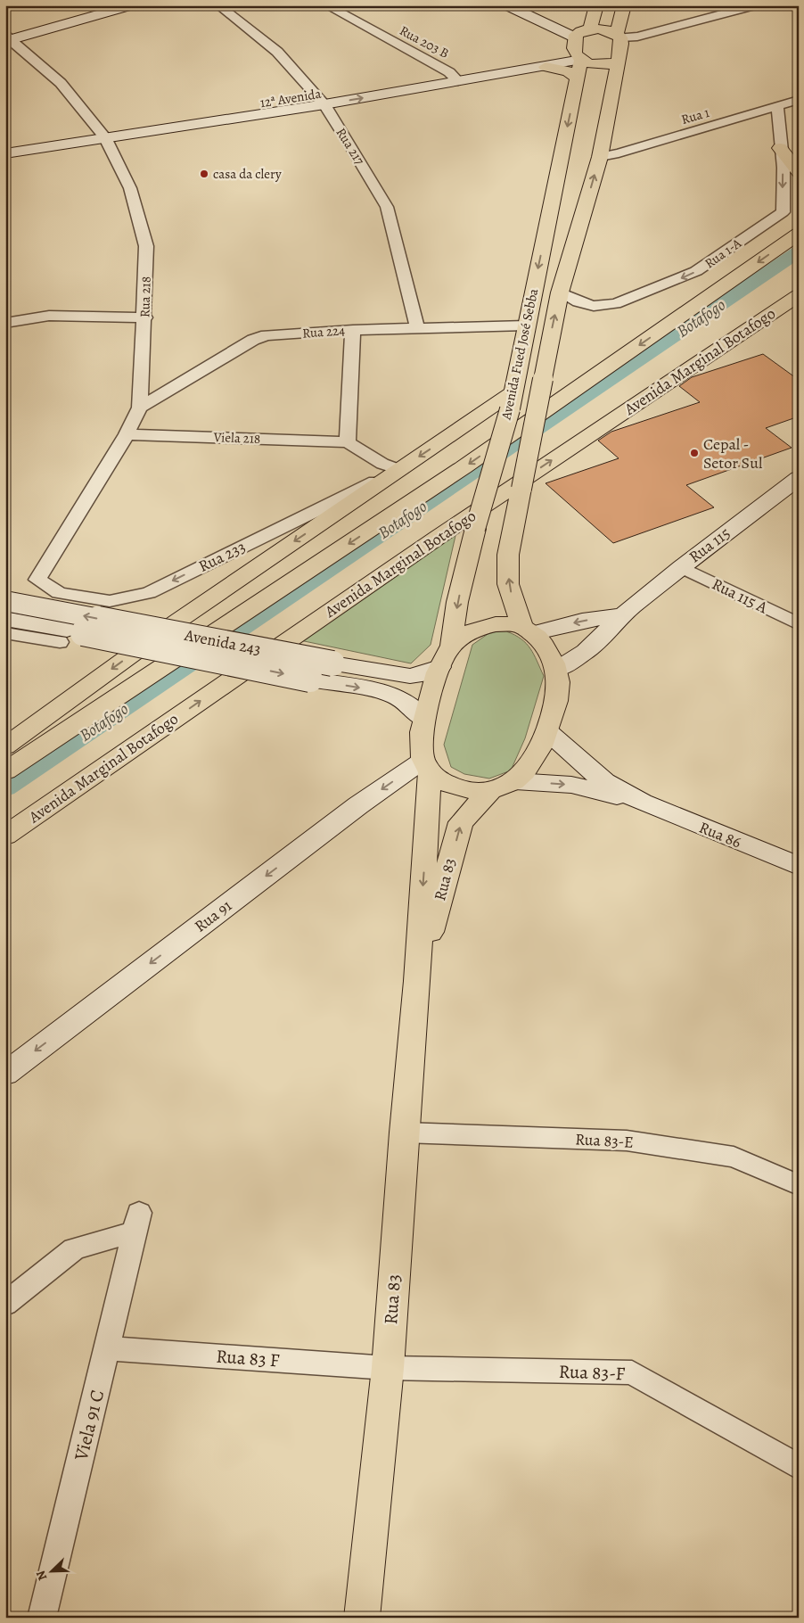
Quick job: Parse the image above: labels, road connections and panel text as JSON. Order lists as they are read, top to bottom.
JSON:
{
  "streets": {
    "main road": ["Avenida Fued José Sebba", "Avenida Marginal Botafogo", "Rua 83"],
    "street": [
      "Rua 203 B",
      "12ª Avenida",
      "Rua 1",
      "Rua 217",
      "Rua 1-A",
      "Rua 218",
      "Rua 224",
      "Viela 218",
      "Rua 115",
      "Rua 233",
      "Rua 115 A",
      "Avenida 243",
      "Rua 86",
      "Rua 91",
      "Rua 83-E",
      "Rua 83 F",
      "Rua 83-F",
      "Viela 91 C"
    ]
  },
  "crossings": [
    ["Rua 203 B", "12ª Avenida"],
    ["12ª Avenida", "Rua 217"],
    ["12ª Avenida", "Rua 218"],
    ["12ª Avenida", "Avenida Fued José Sebba"],
    ["Rua 1", "Rua 1-A"],
    ["Rua 1", "Avenida Fued José Sebba"],
    ["Rua 217", "Rua 224"],
    ["Rua 1-A", "Avenida Fued José Sebba"],
    ["Rua 218", "Rua 224"],
    ["Rua 218", "Viela 218"],
    ["Rua 218", "Rua 233"],
    ["Rua 224", "Avenida Fued José Sebba"],
    ["Avenida Fued José Sebba", "Rua 115"],
    ["Avenida Fued José Sebba", "Avenida 243"],
    ["Avenida Fued José Sebba", "Rua 86"],
    ["Avenida Fued José Sebba", "Rua 83"],
    ["Avenida Fued José Sebba", "Rua 91"],
    ["Rua 115", "Rua 115 A"],
    ["Rua 115", "Avenida 243"],
    ["Rua 115", "Rua 86"],
    ["Rua 115", "Rua 83"],
    ["Rua 115", "Rua 91"],
    ["Avenida 243", "Rua 86"],
    ["Avenida 243", "Rua 83"],
    ["Avenida 243", "Rua 91"],
    ["Rua 86", "Rua 83"],
    ["Rua 86", "Rua 91"],
    ["Rua 83", "Rua 91"],
    ["Rua 83", "Rua 83-E"],
    ["Rua 83", "Rua 83 F"],
    ["Rua 83", "Rua 83-F"],
    ["Rua 83 F", "Rua 83-F"],
    ["Rua 83 F", "Viela 91 C"]
  ],
  "one_way": ["Rua 1-A", "Rua 233", "Rua 91"],
  "water": ["Botafogo"],
  "places": ["casa da clery", "Cepal - Setor Sul"],
  "north": "bottom left"
}
